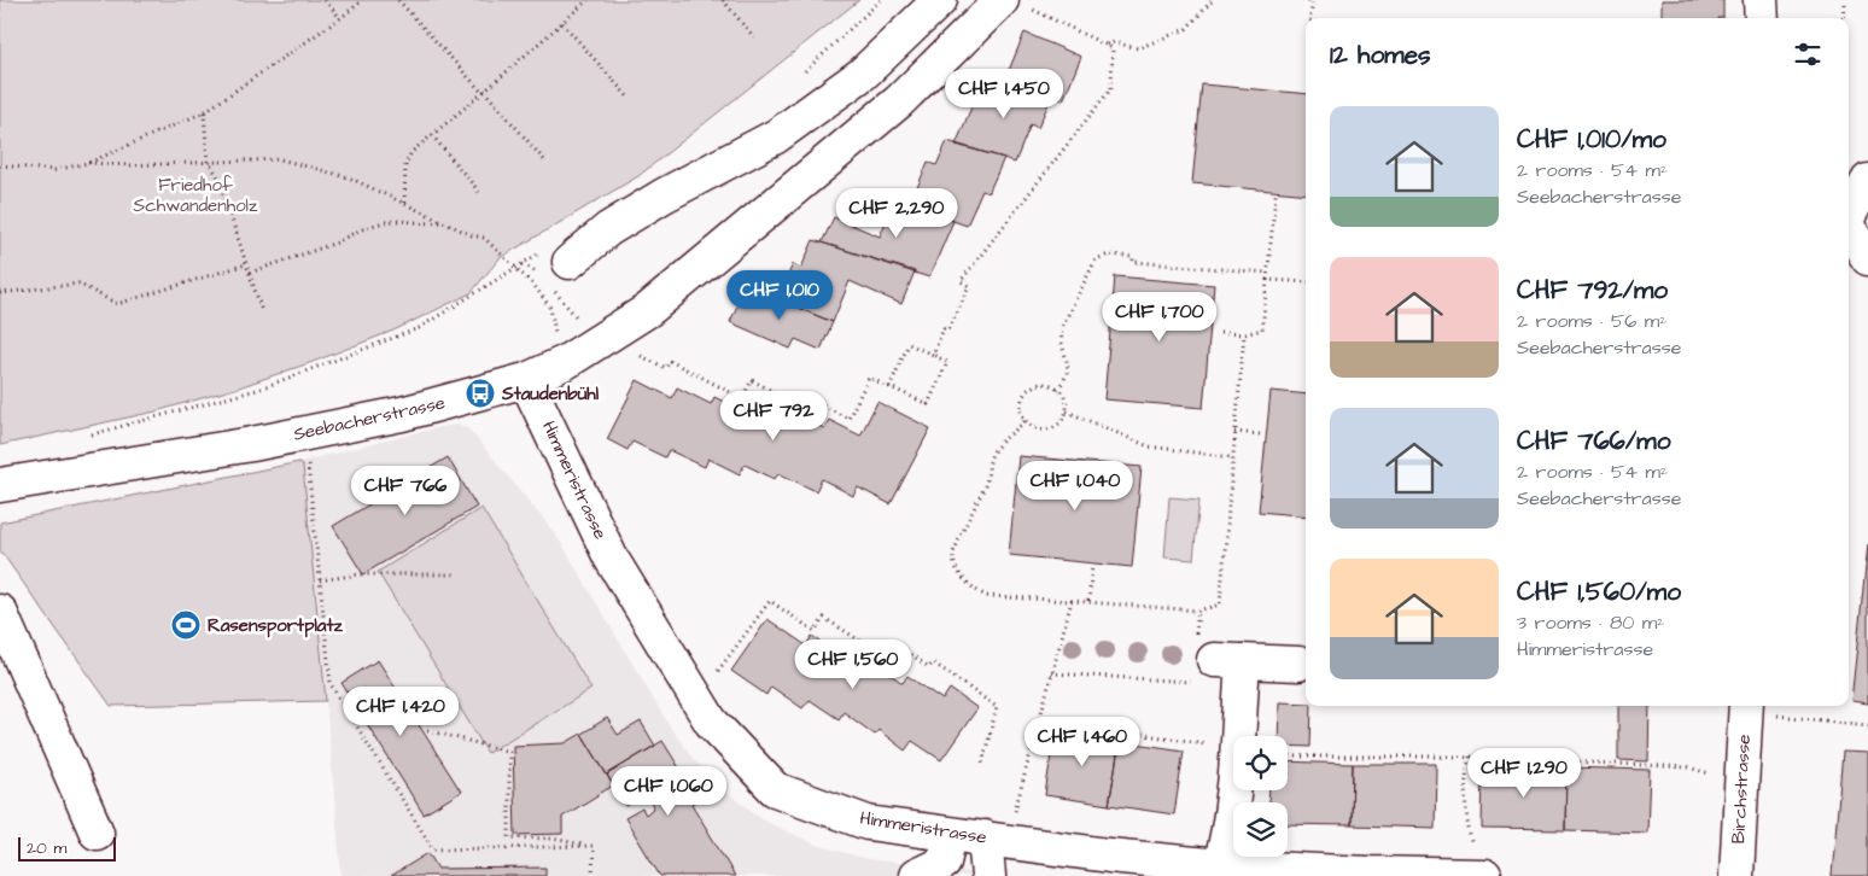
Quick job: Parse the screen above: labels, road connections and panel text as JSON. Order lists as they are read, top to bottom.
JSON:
{
  "streets": {
    "street": ["Seebacherstrasse", "Himmeristrasse", "Birchstrasse"]
  },
  "crossings": [
    ["Seebacherstrasse", "Himmeristrasse"]
  ],
  "parks": ["Friedhof Schwandenholz"],
  "places": {
    "bus stop": ["Staudenbühl"],
    "sports": ["Rasensportplatz"]
  },
  "scale_bar": "20 m",
  "page": {
    "heading": "12 homes",
    "price": [
      "CHF 1,450",
      "CHF 2,290",
      "CHF 1,010",
      "CHF 1,700",
      "CHF 792",
      "CHF 1,040",
      "CHF 766",
      "CHF 1,560",
      "CHF 1,420",
      "CHF 1,460",
      "CHF 1,290",
      "CHF 1,060"
    ],
    "list": [
      {
        "name": "CHF 1,010/mo",
        "note": "2 rooms · 54 m² · Seebacherstrasse"
      },
      {
        "name": "CHF 792/mo",
        "note": "2 rooms · 56 m² · Seebacherstrasse"
      },
      {
        "name": "CHF 766/mo",
        "note": "2 rooms · 54 m² · Seebacherstrasse"
      },
      {
        "name": "CHF 1,560/mo",
        "note": "3 rooms · 80 m² · Himmeristrasse"
      }
    ],
    "scale": "20 m"
  }
}
